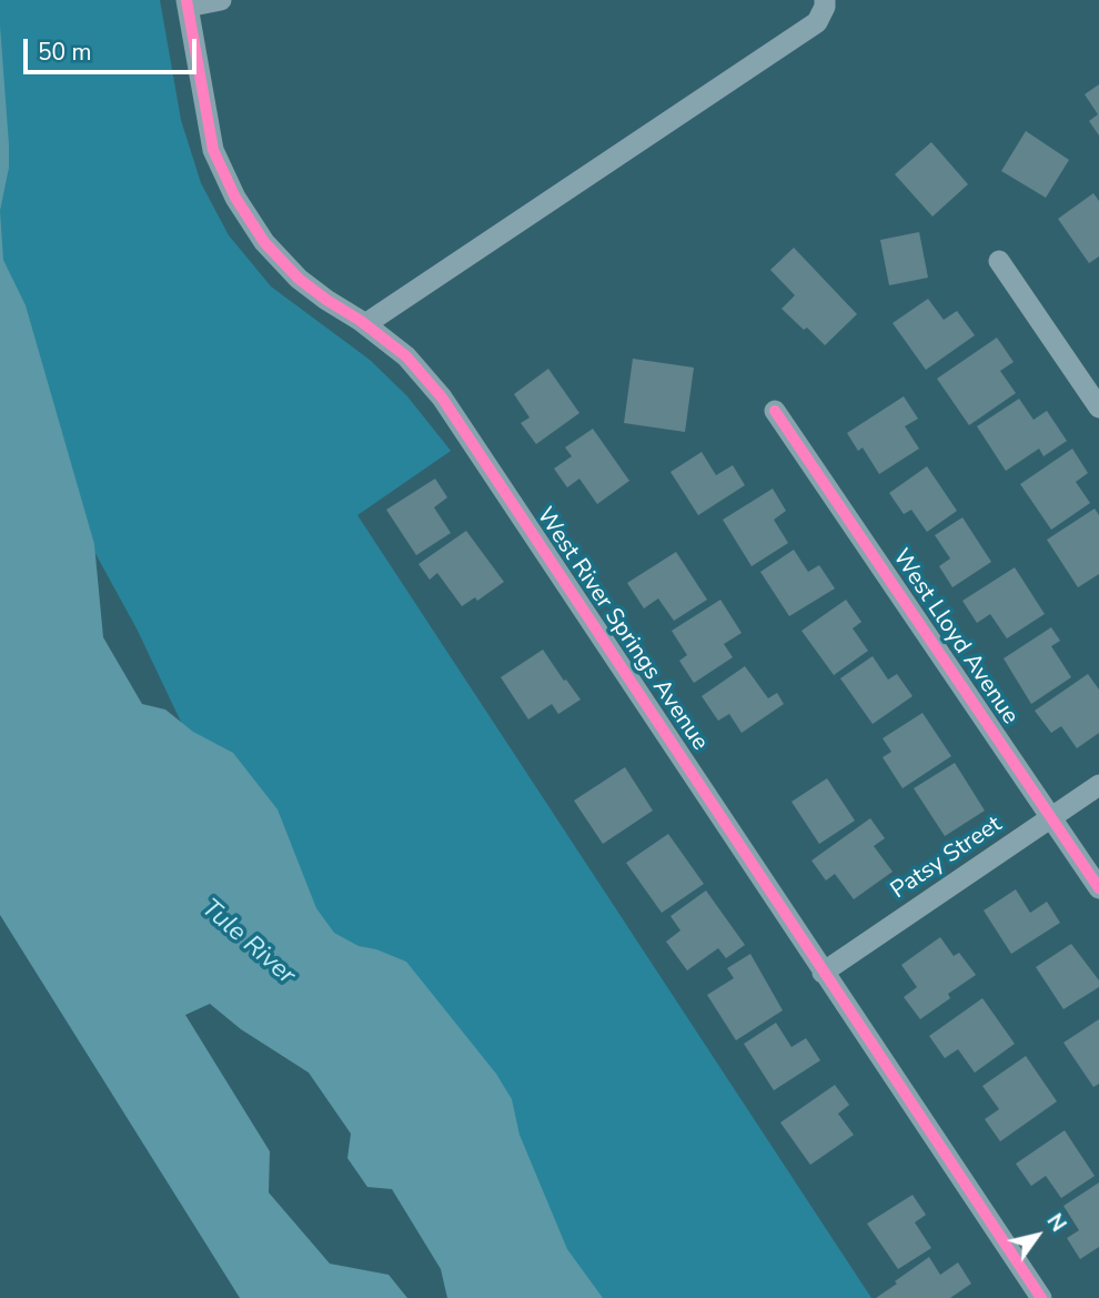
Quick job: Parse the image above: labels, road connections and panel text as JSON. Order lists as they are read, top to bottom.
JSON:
{
  "streets": {
    "street": ["West River Springs Avenue", "West Lloyd Avenue", "Patsy Street"]
  },
  "crossings": [
    ["West River Springs Avenue", "Patsy Street"],
    ["West Lloyd Avenue", "Patsy Street"]
  ],
  "water": ["Tule River"],
  "scale_bar": "50 m",
  "north": "top right"
}
